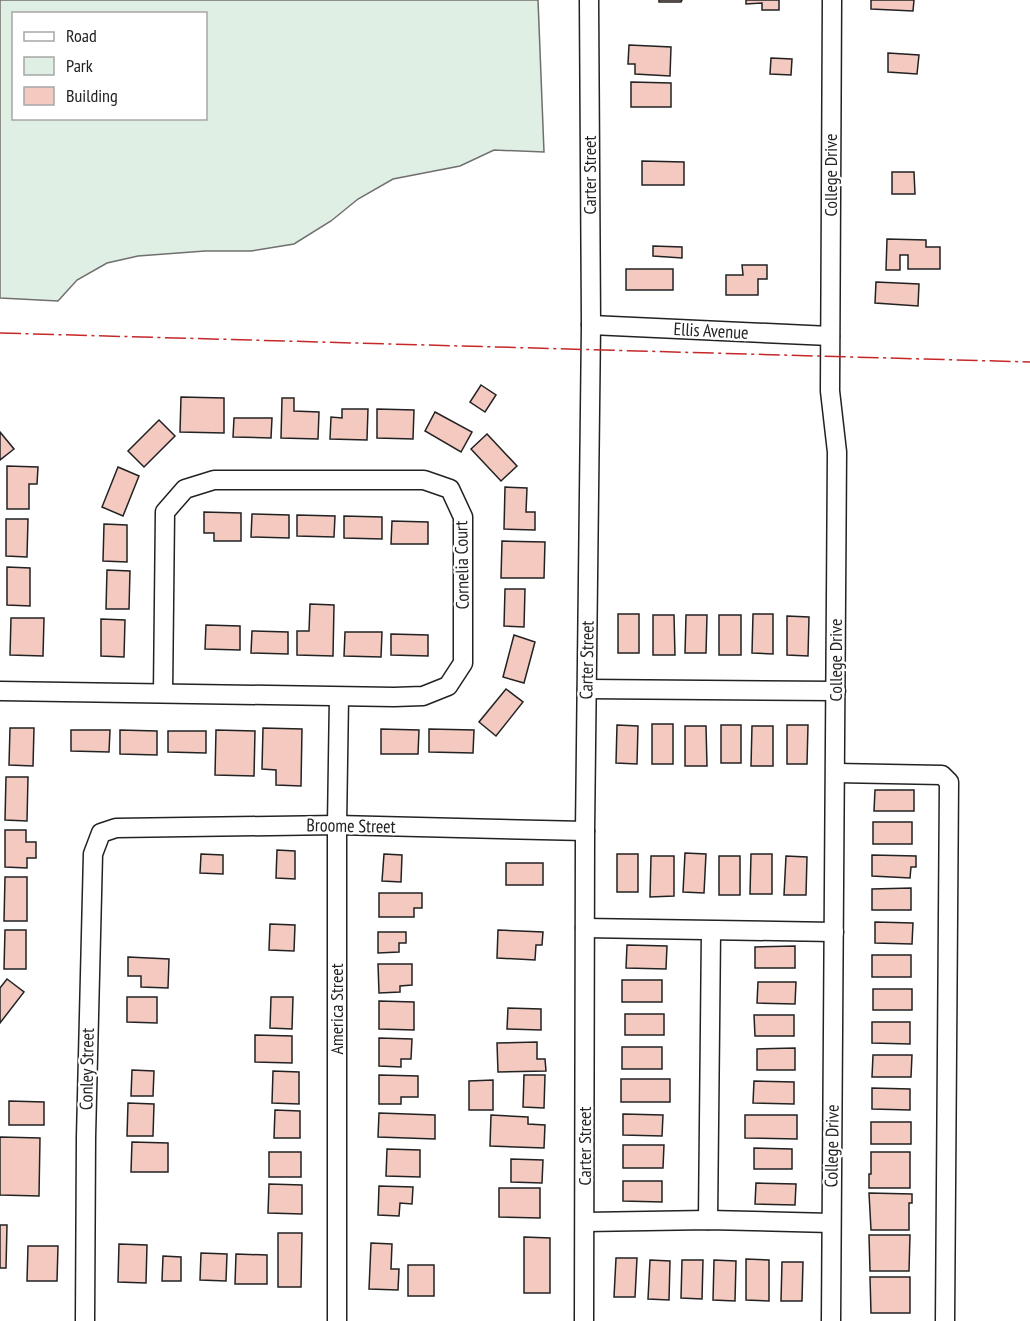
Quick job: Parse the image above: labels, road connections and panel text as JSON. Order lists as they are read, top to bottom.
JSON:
{
  "streets": {
    "street": [
      "Carter Street",
      "College Drive",
      "Ellis Avenue",
      "Cornelia Court",
      "Broome Street",
      "America Street",
      "Conley Street"
    ]
  },
  "crossings": [
    ["Carter Street", "Ellis Avenue"],
    ["Carter Street", "Broome Street"],
    ["College Drive", "Ellis Avenue"],
    ["Cornelia Court", "America Street"],
    ["Broome Street", "America Street"],
    ["Broome Street", "Conley Street"]
  ],
  "legend": ["Road", "Park", "Building"]
}
